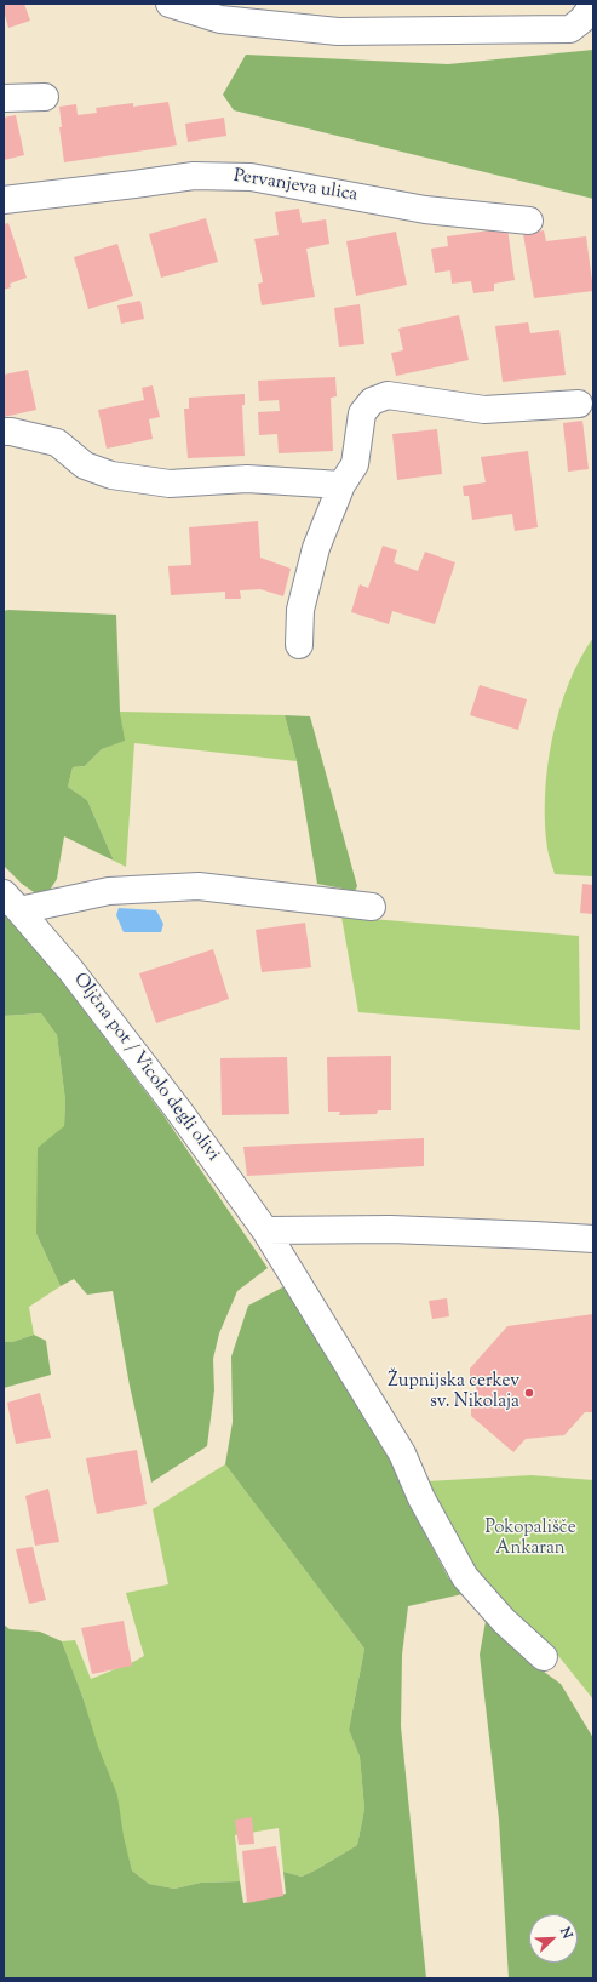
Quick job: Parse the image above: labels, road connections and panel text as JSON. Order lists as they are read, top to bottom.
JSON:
{
  "streets": {
    "street": ["Pervanjeva ulica", "Oljčna pot / Vicolo degli olivi"]
  },
  "parks": ["Pokopališče Ankaran"],
  "places": ["Župnijska cerkev sv. Nikolaja"],
  "north": "top right"
}
